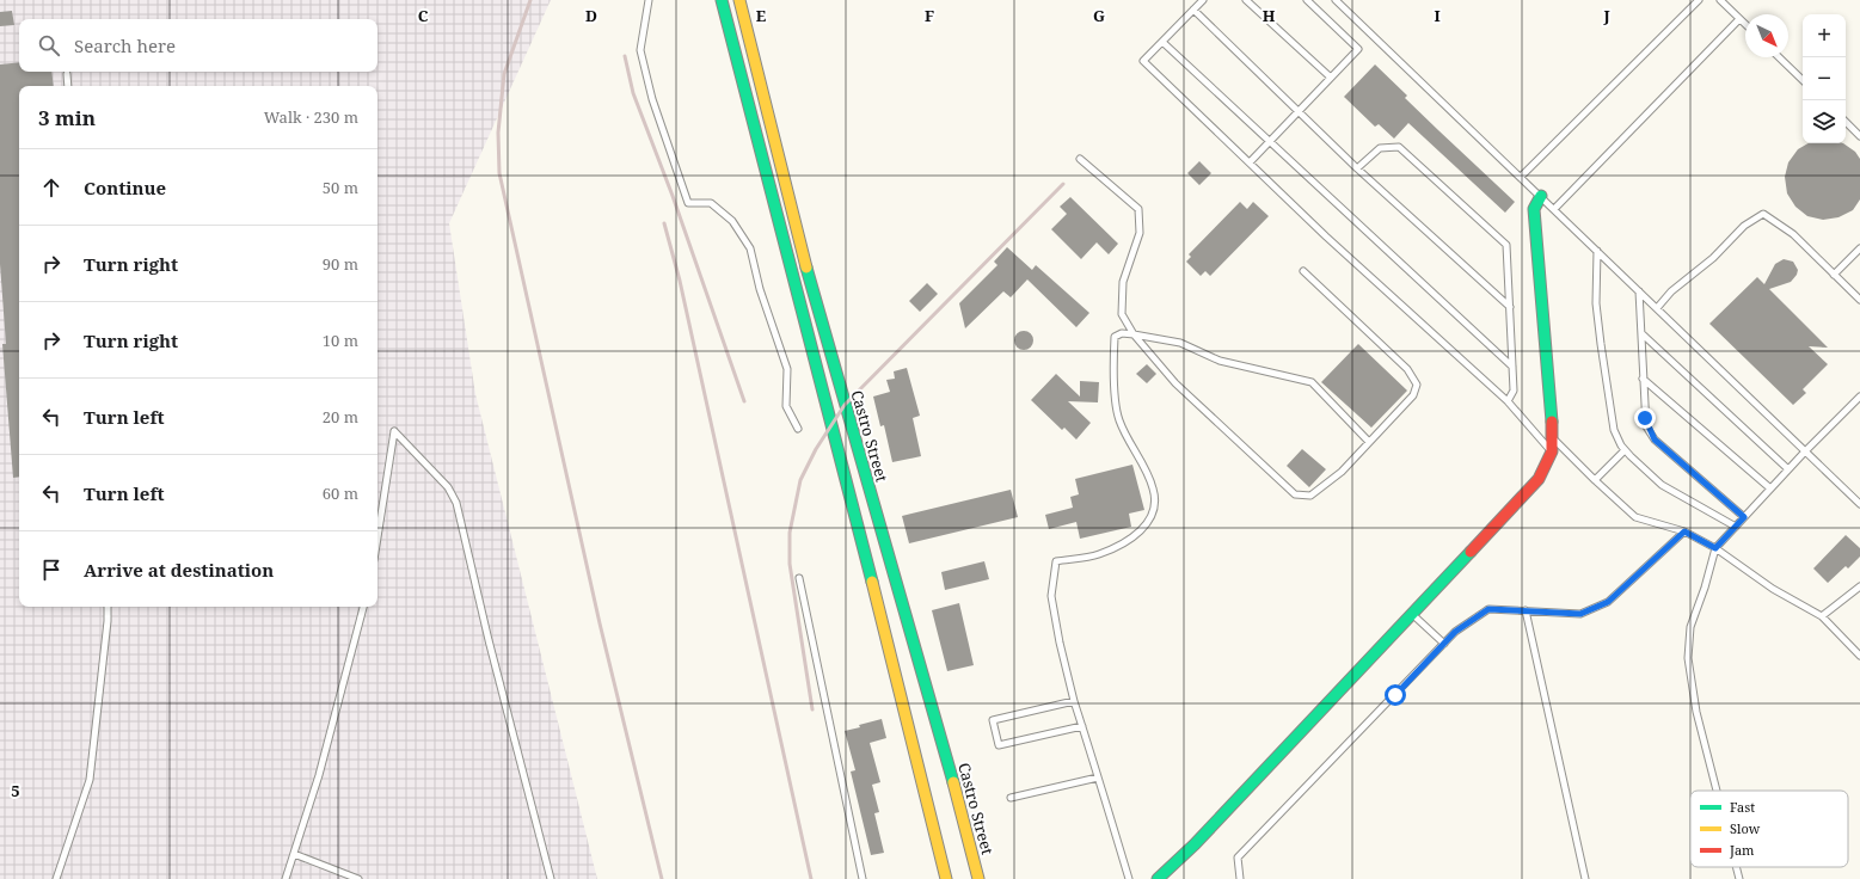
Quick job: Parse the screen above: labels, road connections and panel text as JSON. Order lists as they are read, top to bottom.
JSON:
{
  "streets": {
    "main road": ["Castro Street"]
  },
  "legend": ["Fast", "Slow", "Jam"],
  "north": "bottom right",
  "page": {
    "map_buttons": ["+", "−"],
    "search": "Search here",
    "heading": ["3 min", "Walk · 230 m"],
    "list": [
      ["Continue", "50 m"],
      ["Turn right", "90 m"],
      ["Turn right", "10 m"],
      ["Turn left", "20 m"],
      ["Turn left", "60 m"],
      "Arrive at destination"
    ]
  },
  "grid": {
    "columns": [
      "C",
      "D",
      "E",
      "F",
      "G",
      "H",
      "I",
      "J"
    ],
    "rows": ["5"]
  }
}
